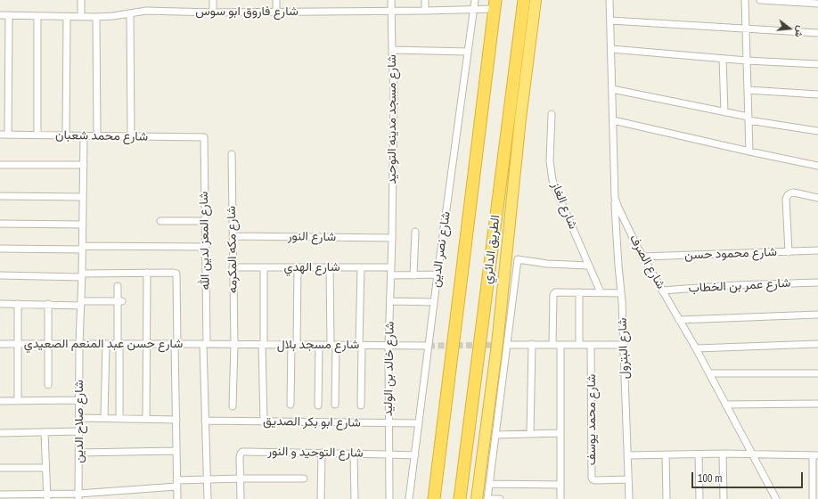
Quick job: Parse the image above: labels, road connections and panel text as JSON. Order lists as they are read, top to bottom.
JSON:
{
  "streets": {
    "highway": ["الطريق الدائري"],
    "street": [
      "شارع فاروق ابو سوس",
      "شارع مسجد مدينه التوحيد",
      "شارع محمد شعبان",
      "شارع الغاز",
      "شارع النور",
      "شارع المعز لدين الله",
      "شارع مكه المكرمه",
      "شارع نصر الدين",
      "شارع محمود حسن",
      "شارع الصرف",
      "شارع الهدي",
      "شارع عمر بن الخطاب",
      "شارع حسن عبد المنعم الصعيدي",
      "شارع مسجد بلال",
      "شارع البترول",
      "شارع خالد بن الوليد",
      "شارع محمد يوسف",
      "شارع صلاح الدين",
      "شارع ابو بكر الصديق",
      "شارع التوحيد و النور"
    ]
  },
  "crossings": [
    ["شارع فاروق ابو سوس", "شارع مسجد مدينه التوحيد"],
    ["شارع فاروق ابو سوس", "شارع نصر الدين"],
    ["شارع مسجد مدينه التوحيد", "شارع النور"],
    ["شارع مسجد مدينه التوحيد", "شارع خالد بن الوليد"],
    ["شارع محمد شعبان", "شارع المعز لدين الله"],
    ["شارع محمد شعبان", "شارع صلاح الدين"],
    ["شارع النور", "شارع مكه المكرمه"],
    ["شارع النور", "شارع خالد بن الوليد"],
    ["شارع المعز لدين الله", "شارع حسن عبد المنعم الصعيدي"],
    ["شارع المعز لدين الله", "شارع مسجد بلال"],
    ["شارع المعز لدين الله", "شارع ابو بكر الصديق"],
    ["شارع مكه المكرمه", "شارع الهدي"],
    ["شارع مكه المكرمه", "شارع مسجد بلال"],
    ["شارع نصر الدين", "شارع مسجد بلال"],
    ["شارع نصر الدين", "شارع ابو بكر الصديق"],
    ["شارع نصر الدين", "شارع التوحيد و النور"],
    ["شارع محمود حسن", "شارع الصرف"],
    ["شارع الصرف", "شارع عمر بن الخطاب"],
    ["شارع الصرف", "شارع البترول"],
    ["شارع الهدي", "شارع خالد بن الوليد"],
    ["شارع حسن عبد المنعم الصعيدي", "شارع مسجد بلال"],
    ["شارع حسن عبد المنعم الصعيدي", "شارع صلاح الدين"],
    ["شارع مسجد بلال", "شارع خالد بن الوليد"],
    ["شارع البترول", "شارع محمد يوسف"],
    ["شارع خالد بن الوليد", "شارع ابو بكر الصديق"],
    ["شارع خالد بن الوليد", "شارع التوحيد و النور"]
  ],
  "scale_bar": "100 m",
  "north": "right"
}
